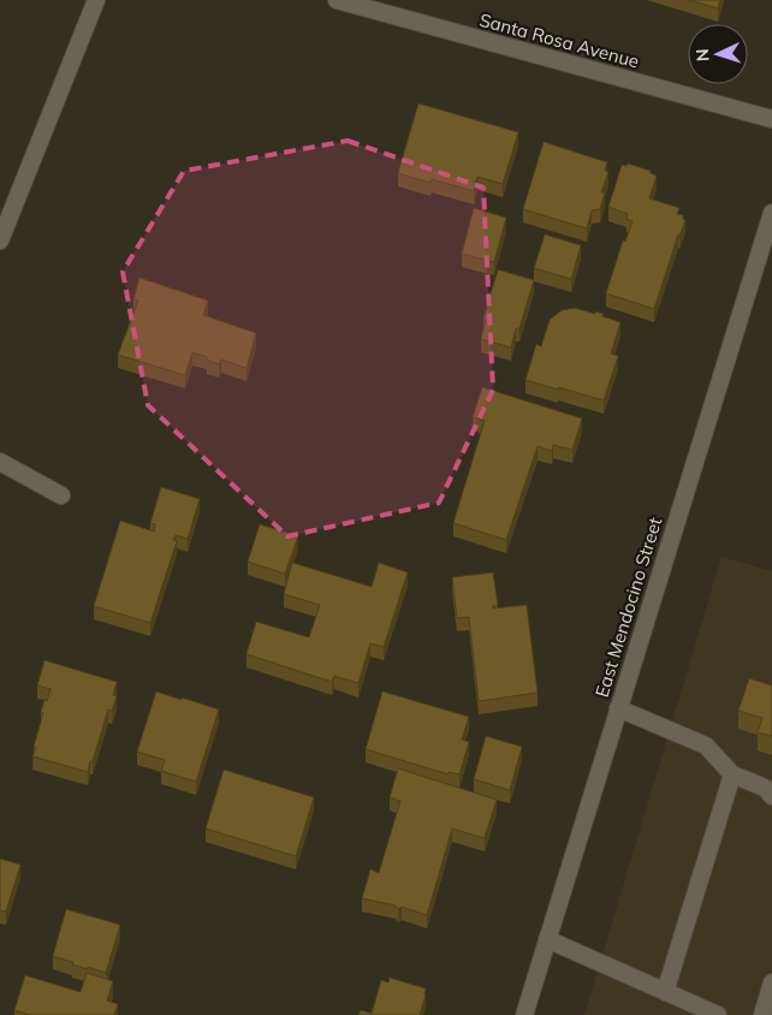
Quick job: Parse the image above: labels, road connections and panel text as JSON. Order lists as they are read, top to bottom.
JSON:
{
  "streets": {
    "street": ["Santa Rosa Avenue", "East Mendocino Street"]
  },
  "north": "left"
}
